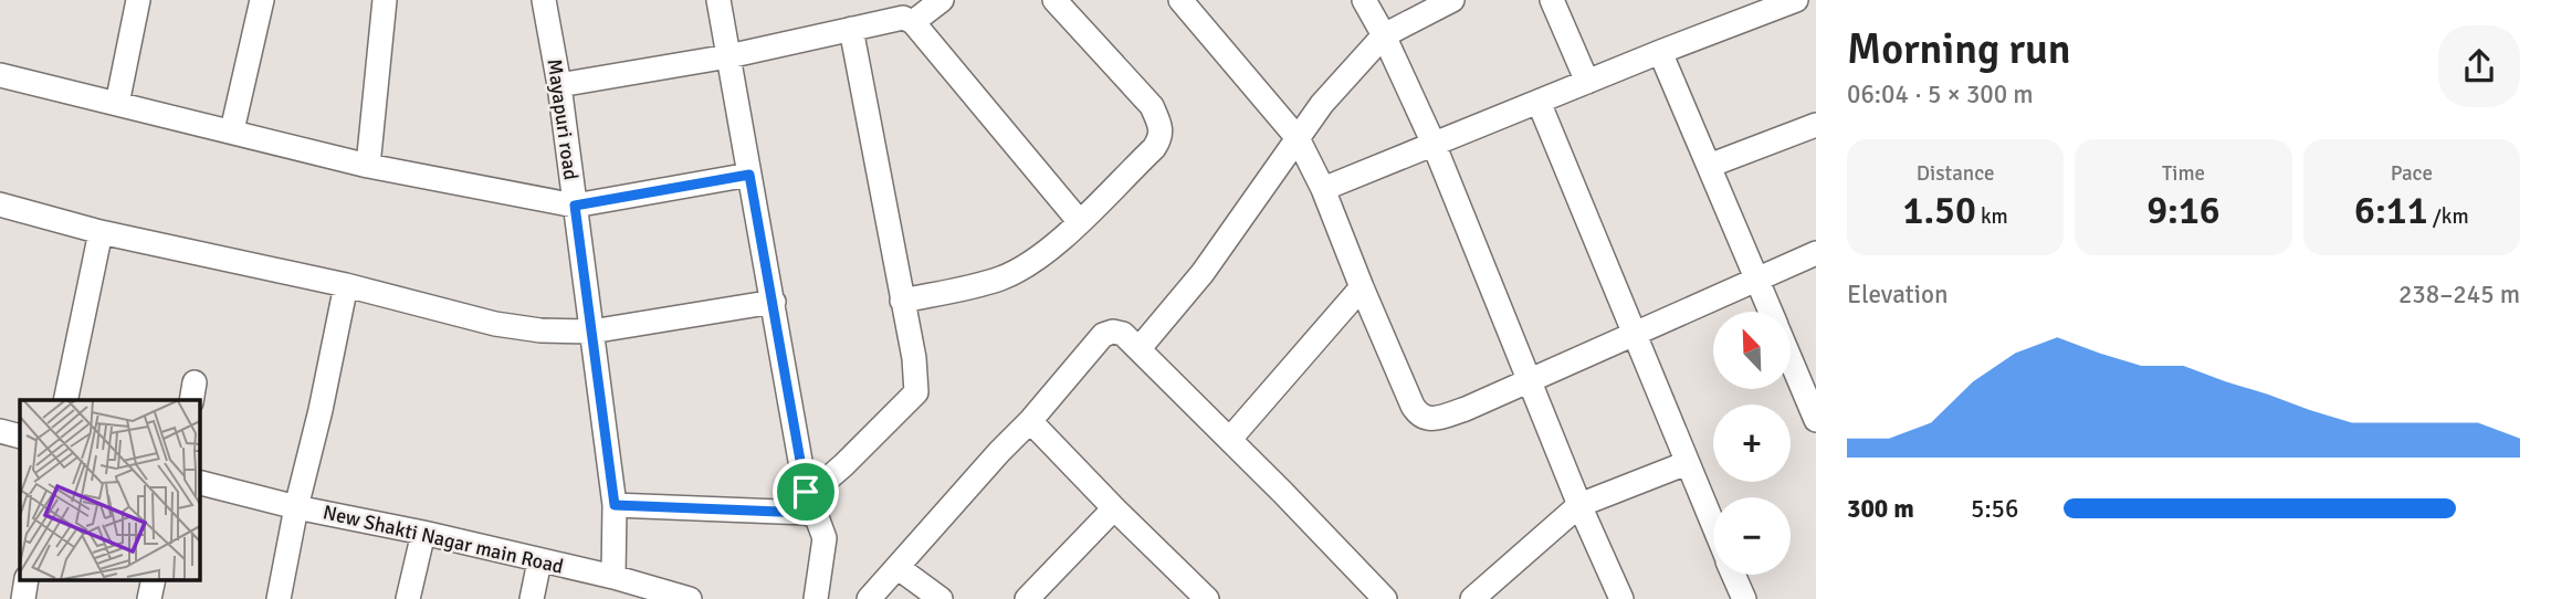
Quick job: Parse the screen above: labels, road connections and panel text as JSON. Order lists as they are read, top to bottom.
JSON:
{
  "streets": {
    "street": ["Mayapuri road", "New Shakti Nagar main Road"]
  },
  "crossings": [
    ["Mayapuri road", "New Shakti Nagar main Road"]
  ],
  "north": "top left",
  "page": {
    "heading": ["Morning run", "06:04 · 5 × 300 m"],
    "stats": [
      ["Distance", "1.50 km"],
      ["Time", "9:16"],
      ["Pace", "6:11 /km"]
    ],
    "chart": ["Elevation", "238–245 m"],
    "map_buttons": ["+", "−"],
    "list": [
      {
        "name": "300 m",
        "note": "5:56"
      }
    ]
  }
}
